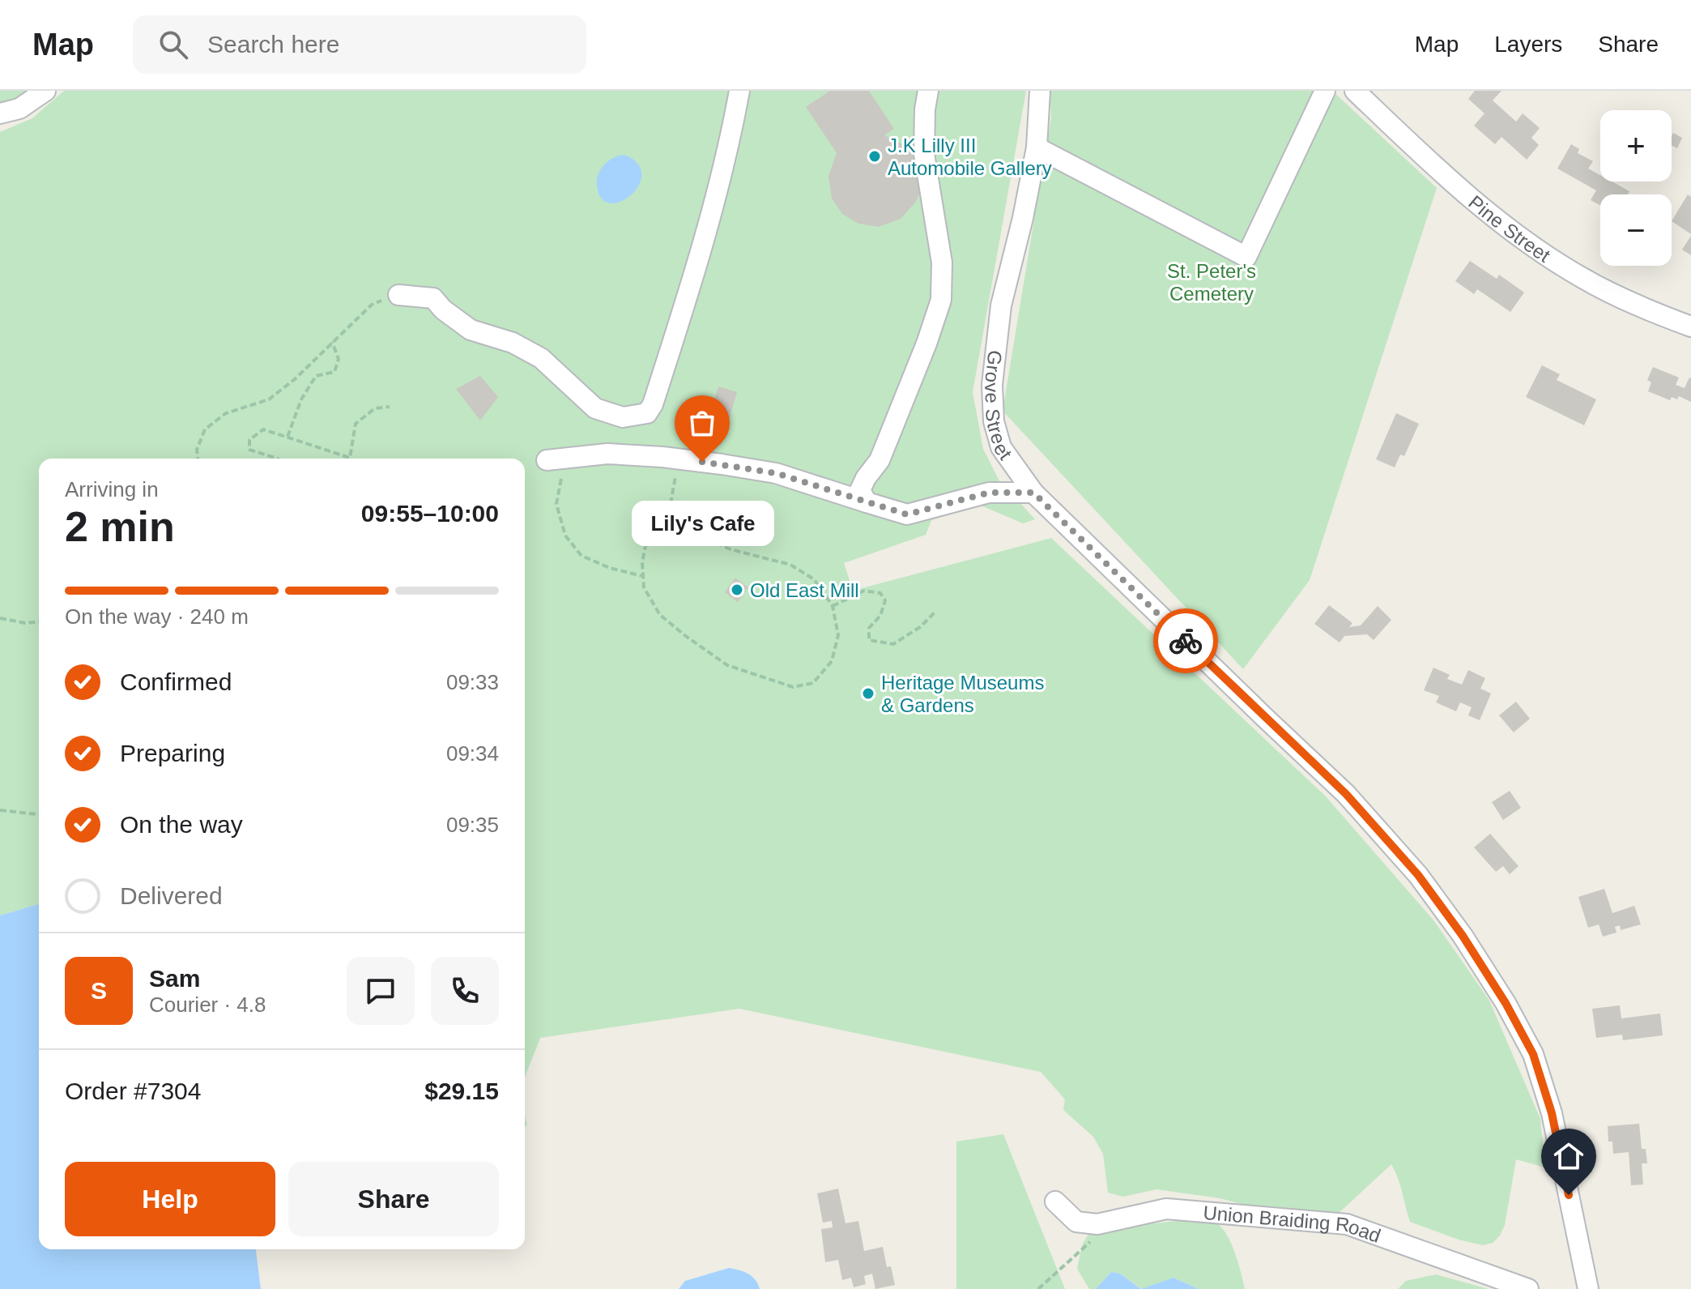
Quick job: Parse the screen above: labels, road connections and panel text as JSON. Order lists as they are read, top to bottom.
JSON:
{
  "streets": {
    "street": ["Pine Street", "Grove Street", "Union Braiding Road"]
  },
  "parks": ["St. Peter's Cemetery"],
  "places": [
    "J.K Lilly III Automobile Gallery",
    "Lily's Cafe",
    "Old East Mill",
    "Heritage Museums & Gardens"
  ],
  "page": {
    "header": "Map",
    "search": "Search here",
    "nav": ["Map", "Layers", "Share"],
    "map_buttons": ["+", "−"],
    "heading": ["2 min", "Arriving in", "09:55–10:00"],
    "panel": [
      "Sam",
      "Courier · 4.8",
      "Order #7304",
      "$29.15"
    ],
    "bubble": "Lily's Cafe",
    "bar": "On the way · 240 m",
    "list": [
      ["Confirmed", "09:33"],
      ["Preparing", "09:34"],
      ["On the way", "09:35"],
      "Delivered"
    ],
    "round": "S",
    "buttons": ["Help", "Share"]
  }
}
